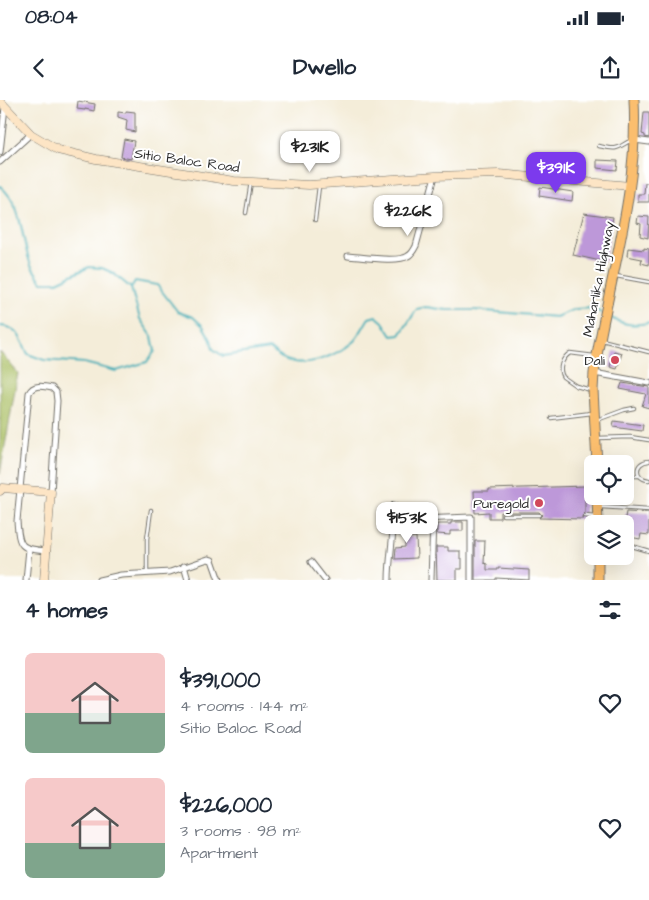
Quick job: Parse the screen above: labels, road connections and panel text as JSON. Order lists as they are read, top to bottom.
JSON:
{
  "streets": {
    "main road": ["Maharlika Highway"],
    "street": ["Sitio Baloc Road"]
  },
  "crossings": [
    ["Sitio Baloc Road", "Maharlika Highway"]
  ],
  "places": ["Dali", "Puregold"],
  "page": {
    "status": "08:04",
    "header": "Dwello",
    "price": [
      "$231K",
      "$391K",
      "$226K",
      "$153K"
    ],
    "heading": "4 homes",
    "list": [
      {
        "name": "$391,000",
        "note": "4 rooms · 144 m² · Sitio Baloc Road"
      },
      {
        "name": "$226,000",
        "note": "3 rooms · 98 m² · Apartment"
      }
    ]
  }
}
